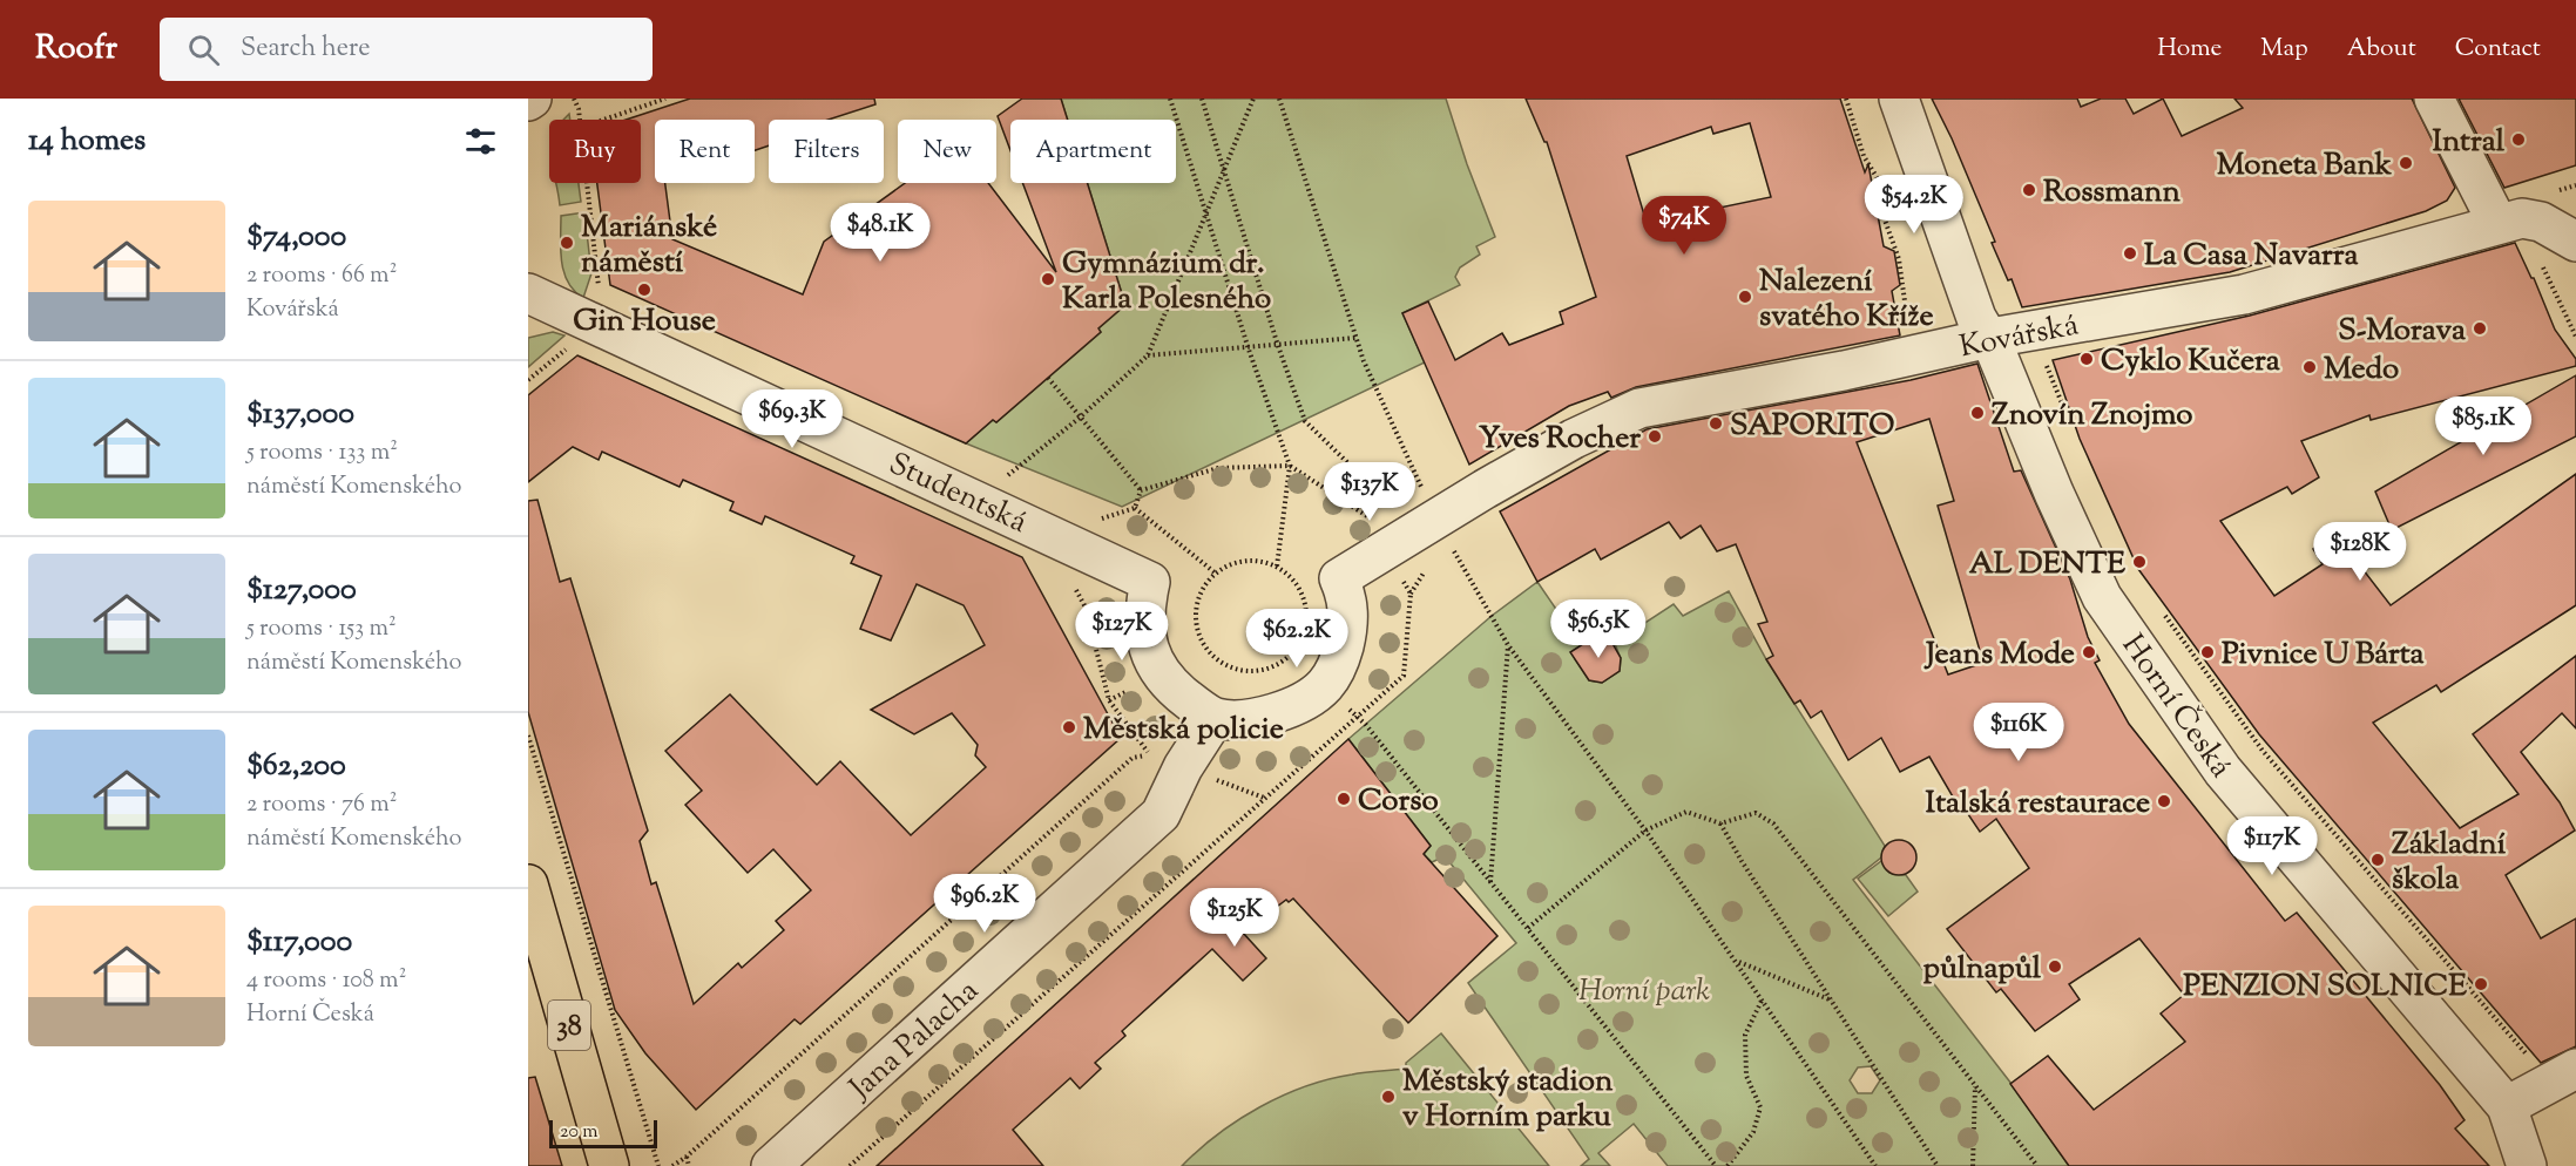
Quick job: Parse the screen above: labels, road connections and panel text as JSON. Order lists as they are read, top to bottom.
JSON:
{
  "streets": {
    "main road": ["38"],
    "street": [
      "Kovářská",
      "Studentská",
      "Horní Česká",
      "Jana Palacha"
    ]
  },
  "crossings": [
    ["Kovářská", "Horní Česká"],
    ["Studentská", "Jana Palacha"]
  ],
  "parks": ["Horní park"],
  "places": [
    "Intral",
    "Moneta Bank",
    "Rossmann",
    "Mariánské náměstí",
    "La Casa Navarra",
    "Gymnázium dr. Karla Polesného",
    "Gin House",
    "Nalezení svatého Kříže",
    "S-Morava",
    "Cyklo Kučera",
    "Medo",
    "Znovín Znojmo",
    "SAPORITO",
    "Yves Rocher",
    "AL DENTE",
    "Jeans Mode",
    "Pivnice U Bárta",
    "Městská policie",
    "Corso",
    "Italská restaurace",
    "Základní škola",
    "půlnapůl",
    "PENZION SOLNICE",
    "Městský stadion v Horním parku"
  ],
  "scale_bar": "20 m",
  "page": {
    "header": "Roofr",
    "search": "Search here",
    "nav": [
      "Home",
      "Map",
      "About",
      "Contact"
    ],
    "heading": "14 homes",
    "chip": [
      "Buy",
      "Rent",
      "Filters",
      "New",
      "Apartment"
    ],
    "price": [
      "$54.2K",
      "$74K",
      "$48.1K",
      "$69.3K",
      "$85.1K",
      "$137K",
      "$128K",
      "$56.5K",
      "$127K",
      "$62.2K",
      "$116K",
      "$117K",
      "$96.2K",
      "$125K"
    ],
    "list": [
      {
        "name": "$74,000",
        "note": "2 rooms · 66 m² · Kovářská"
      },
      {
        "name": "$137,000",
        "note": "5 rooms · 133 m² · náměstí Komenského"
      },
      {
        "name": "$127,000",
        "note": "5 rooms · 153 m² · náměstí Komenského"
      },
      {
        "name": "$62,200",
        "note": "2 rooms · 76 m² · náměstí Komenského"
      },
      {
        "name": "$117,000",
        "note": "4 rooms · 108 m² · Horní Česká"
      }
    ],
    "scale": "20 m"
  }
}
